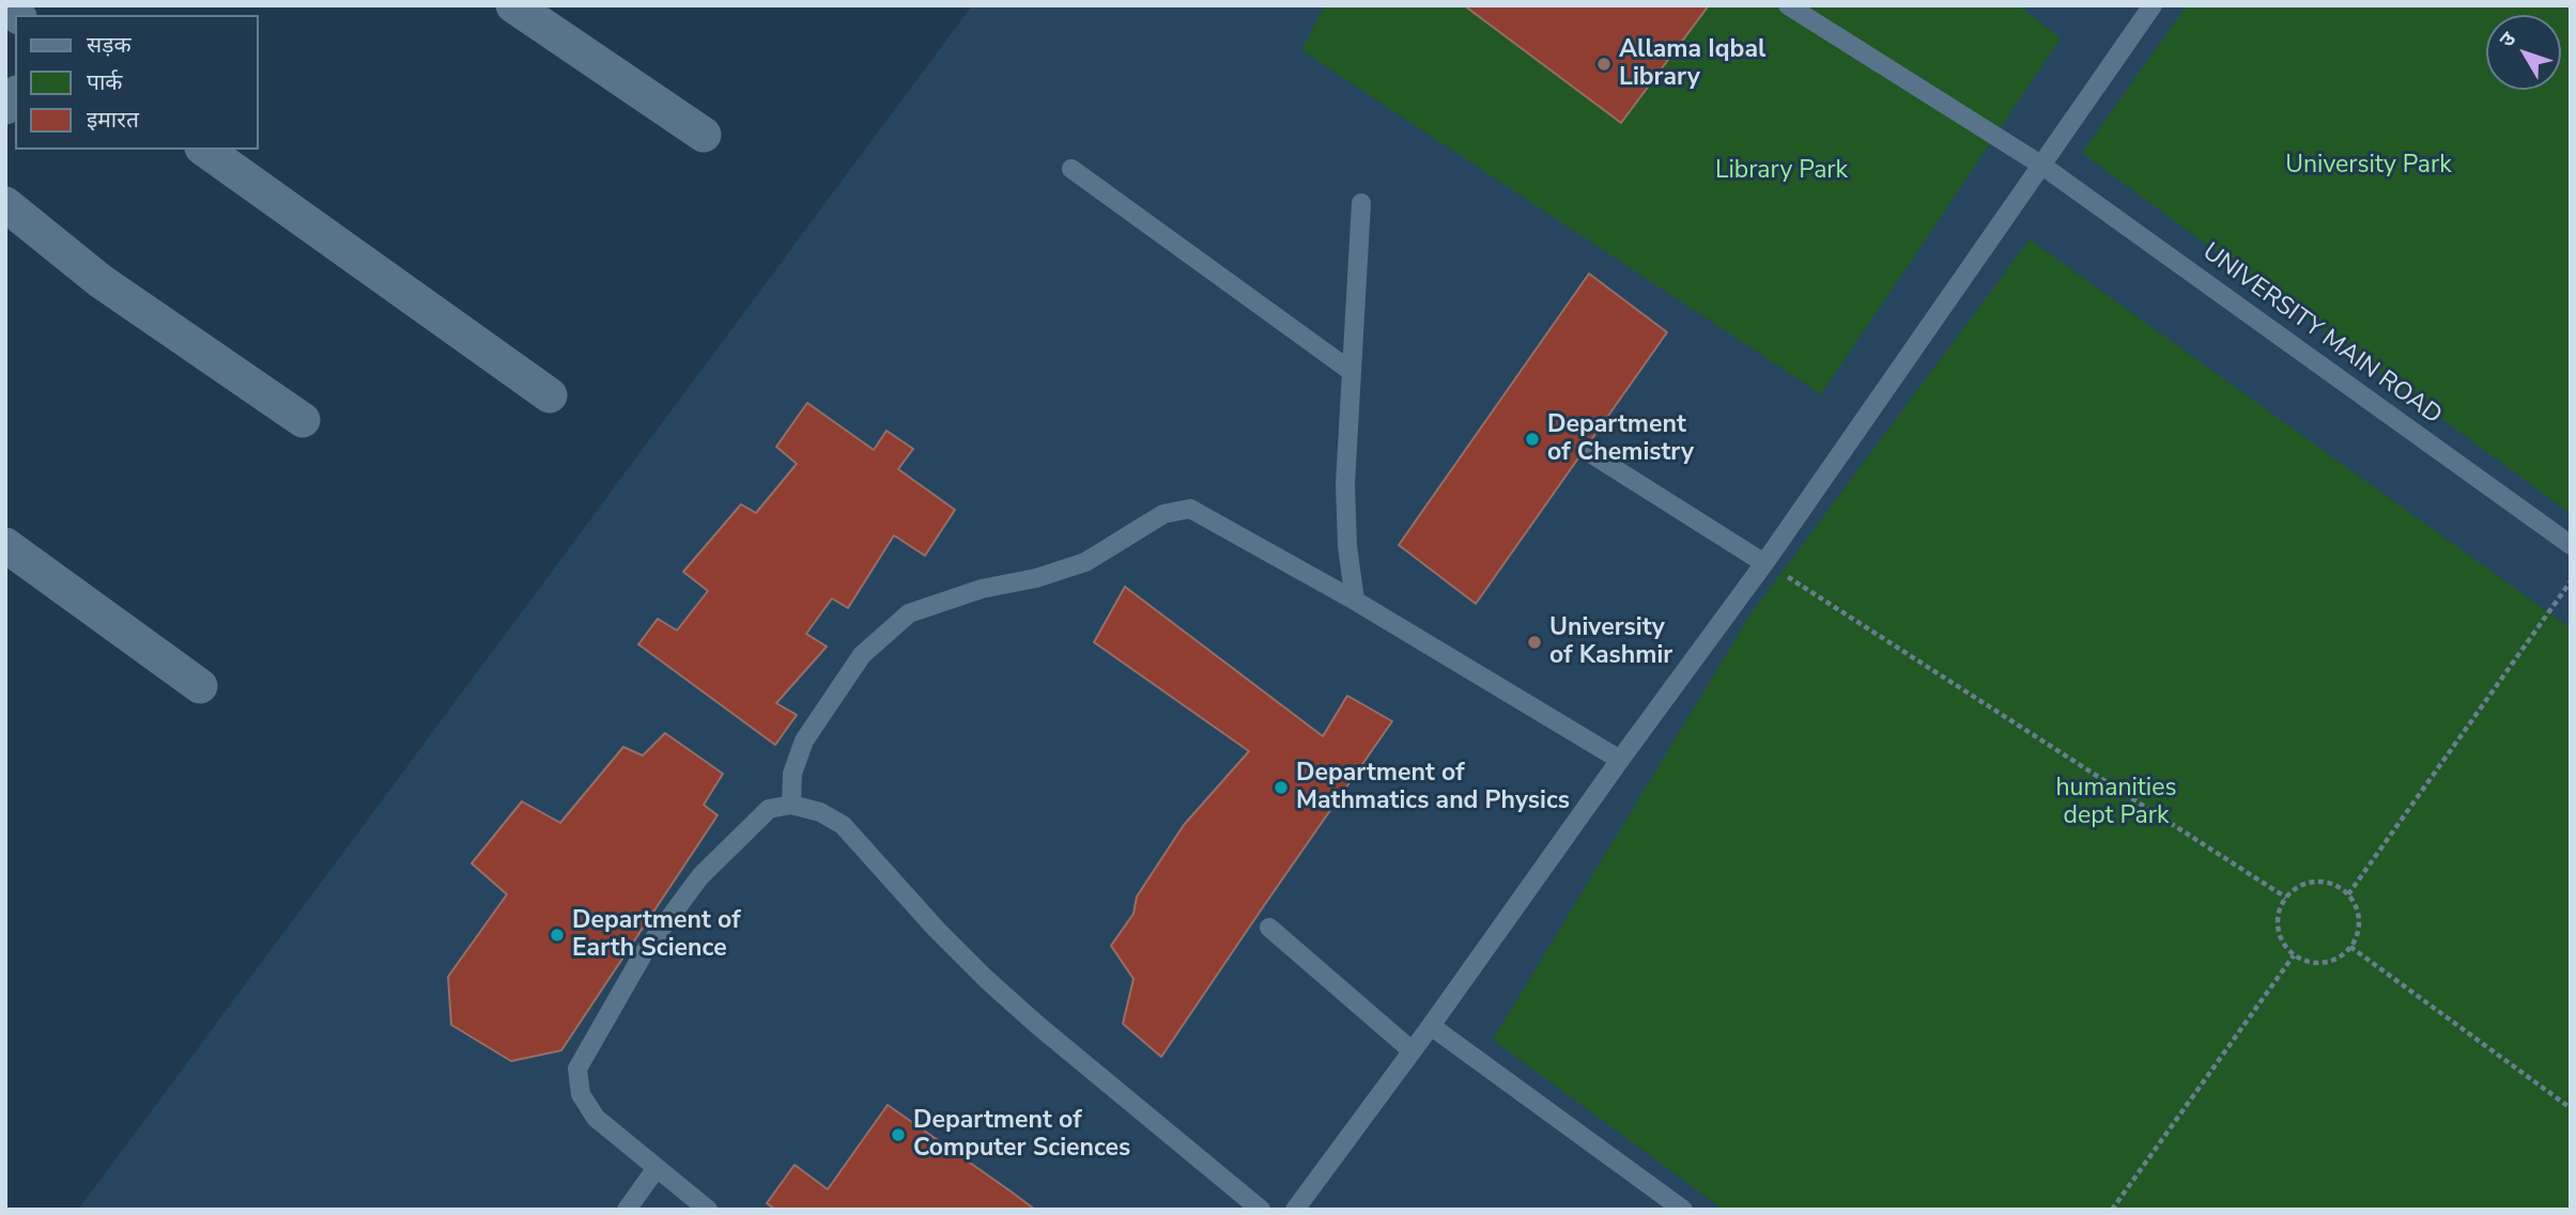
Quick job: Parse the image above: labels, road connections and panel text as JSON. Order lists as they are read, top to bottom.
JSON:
{
  "streets": {
    "lane": ["UNIVERSITY MAIN ROAD"]
  },
  "parks": ["University Park", "Library Park", "humanities dept Park"],
  "places": [
    "Allama Iqbal Library",
    "Department of Chemistry",
    "University of Kashmir",
    "Department of Mathmatics and Physics",
    "Department of Earth Science",
    "Department of Computer Sciences"
  ],
  "legend": ["सड़क", "पार्क", "इमारत"],
  "north": "top left"
}
